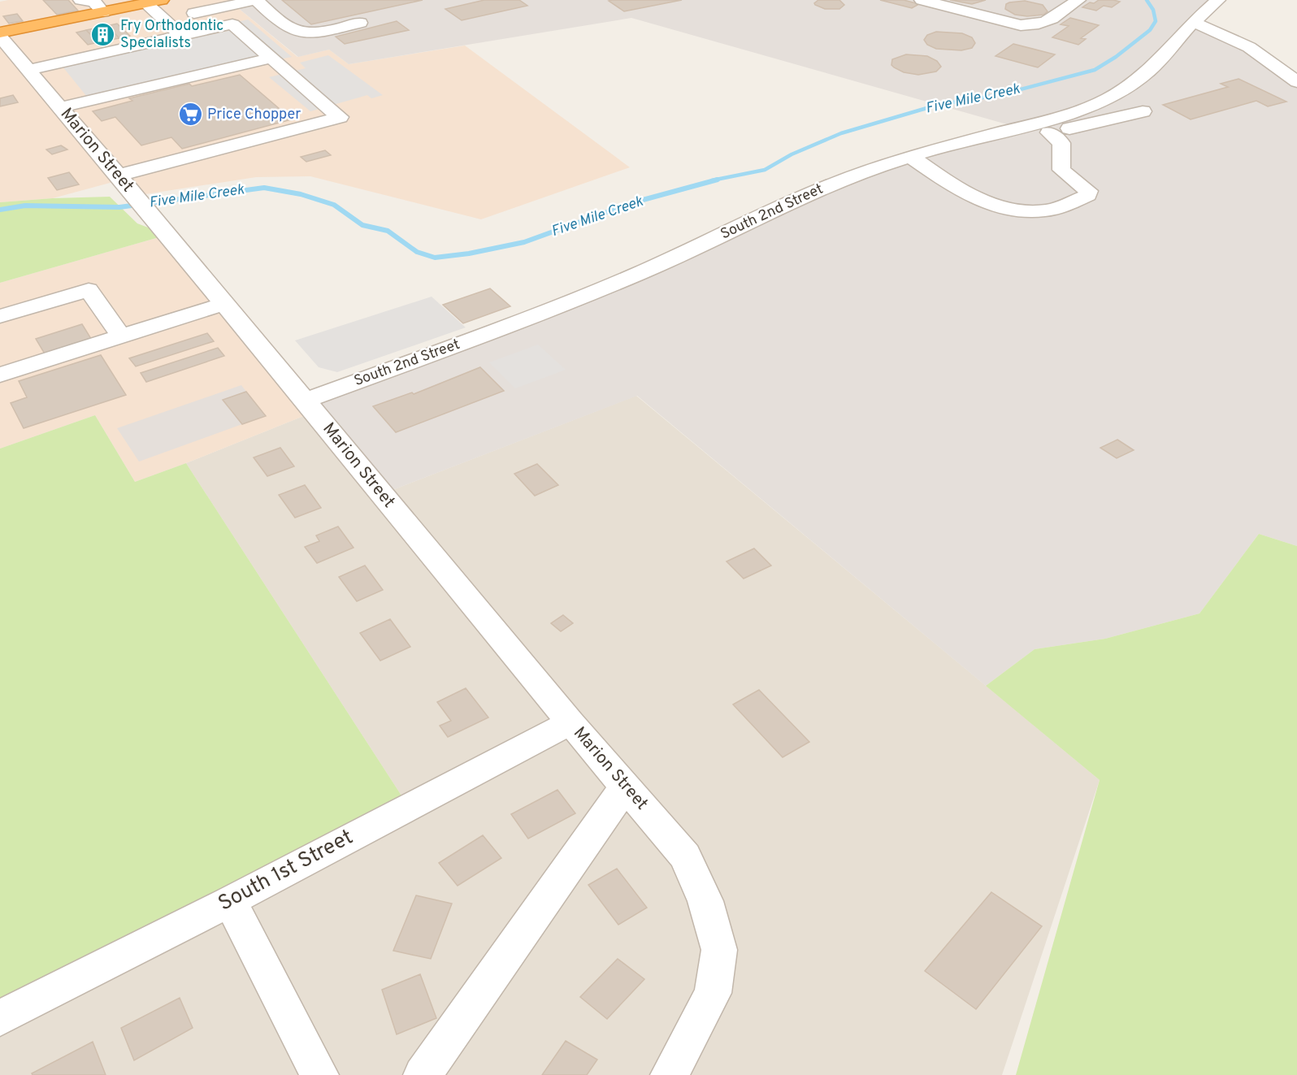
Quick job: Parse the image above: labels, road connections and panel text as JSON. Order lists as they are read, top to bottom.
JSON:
{
  "streets": {
    "street": ["Marion Street", "South 2nd Street", "South 1st Street"]
  },
  "crossings": [
    ["Marion Street", "South 2nd Street"],
    ["Marion Street", "South 1st Street"]
  ],
  "water": ["Five Mile Creek"],
  "places": {
    "building": ["Fry Orthodontic Specialists"],
    "supermarket": ["Price Chopper"]
  }
}
